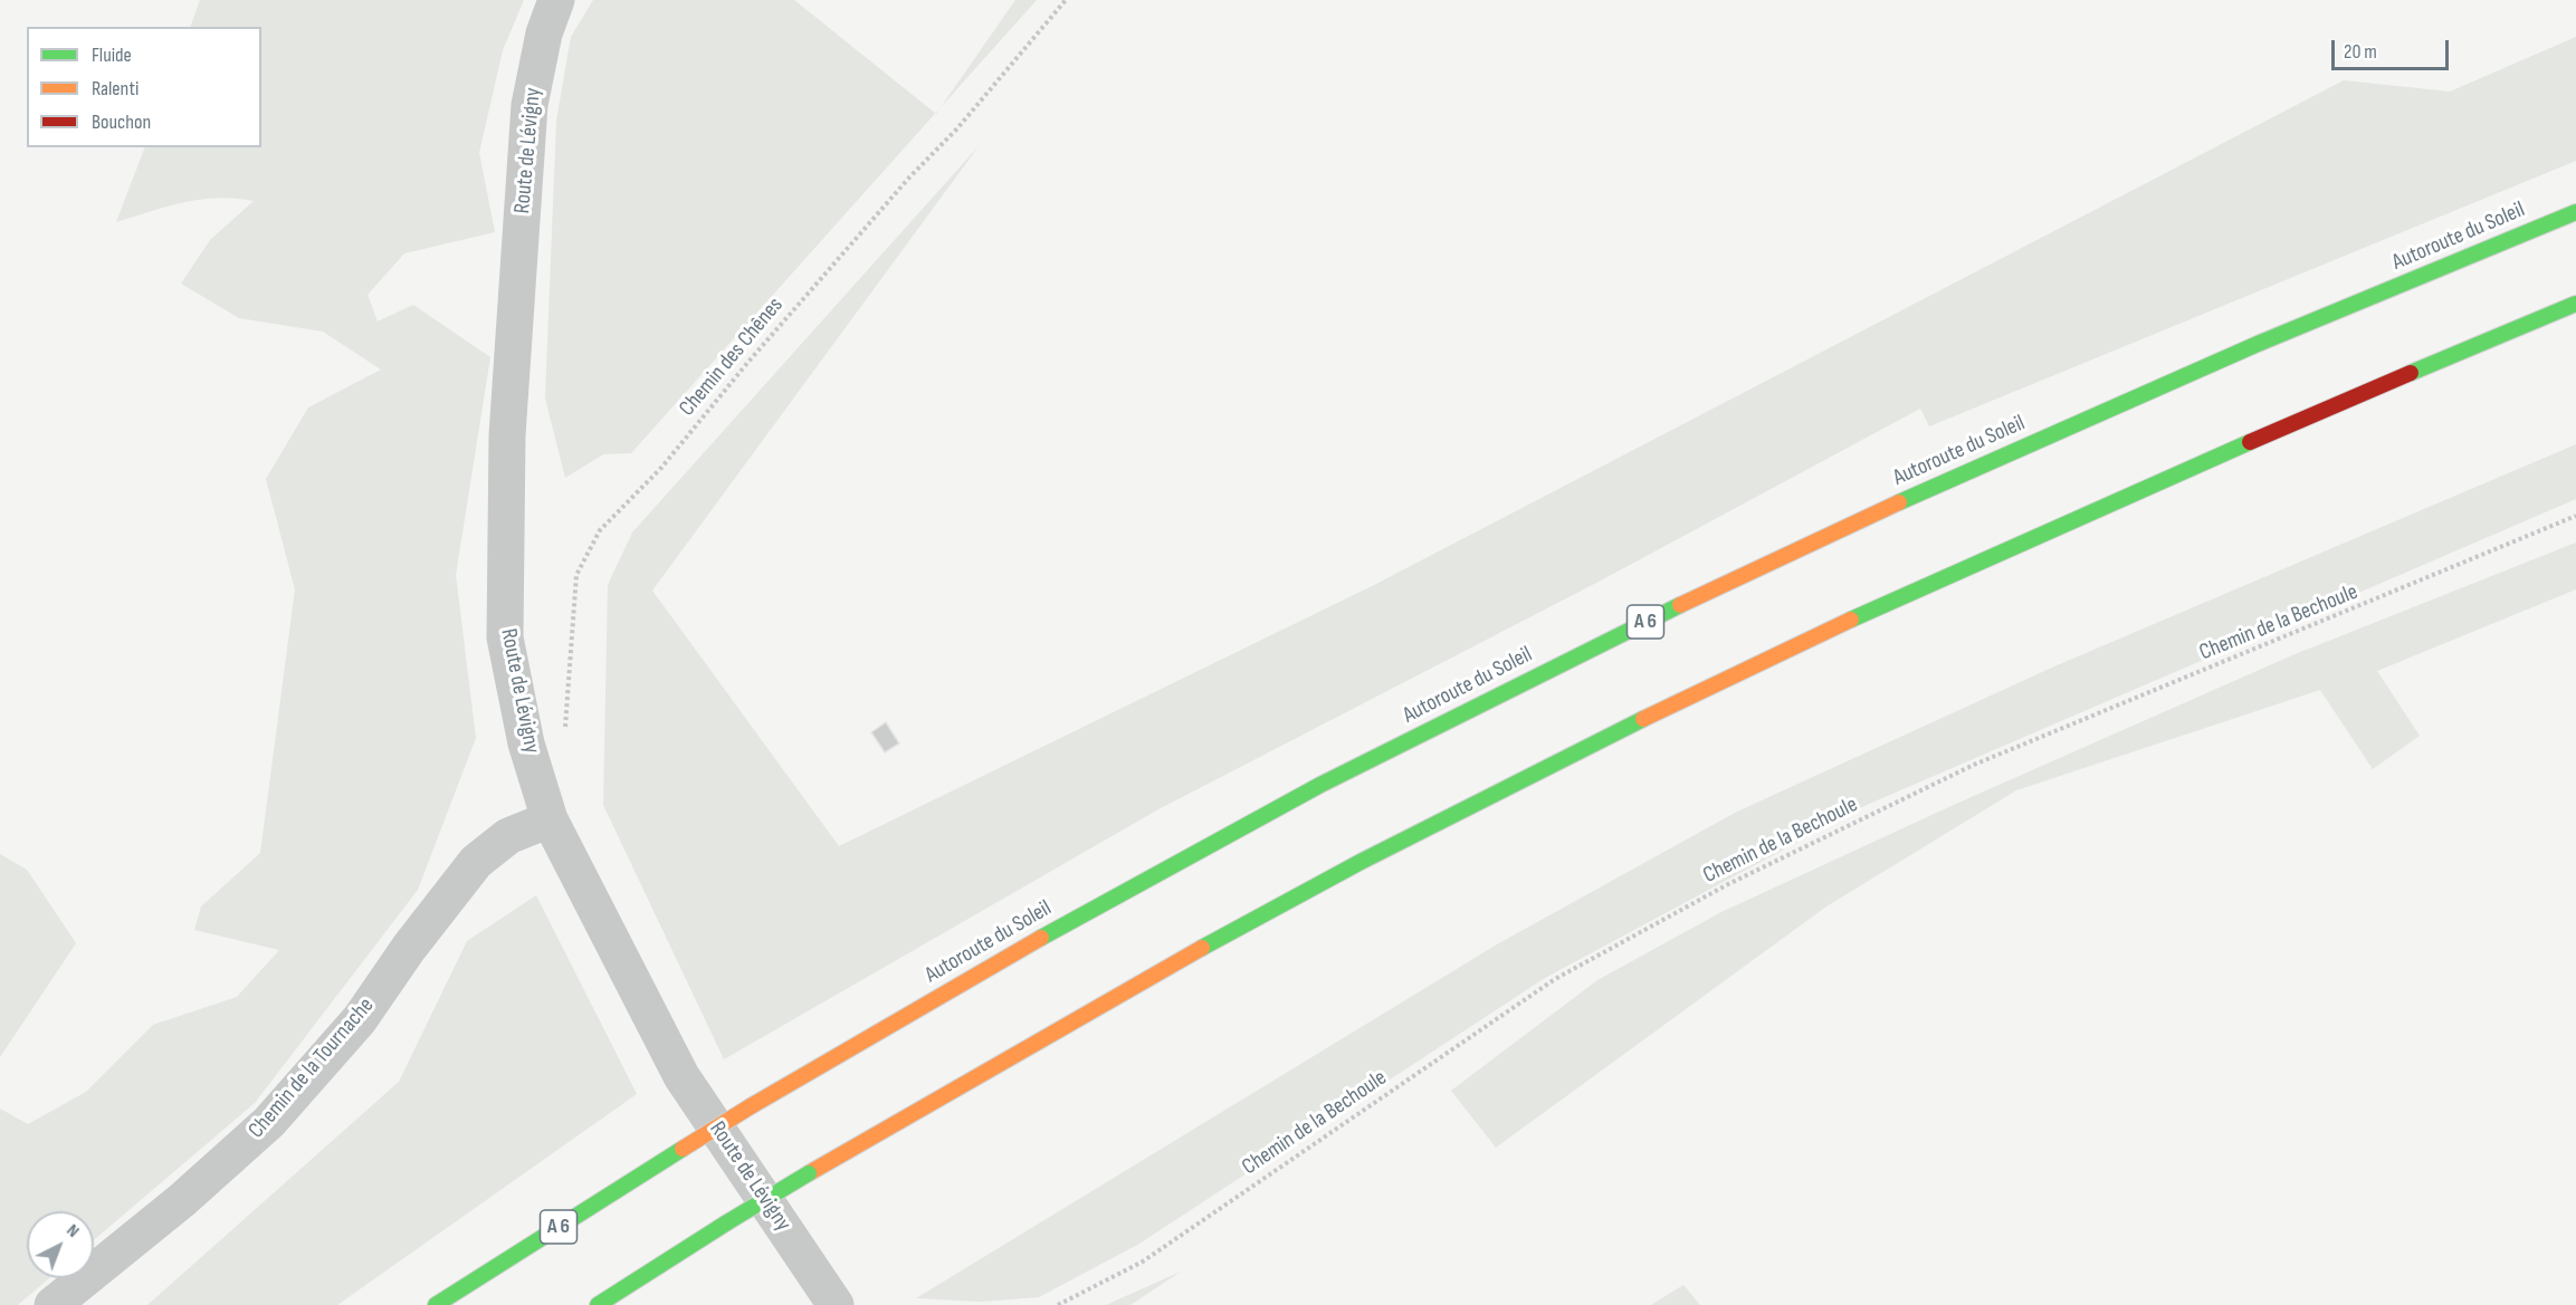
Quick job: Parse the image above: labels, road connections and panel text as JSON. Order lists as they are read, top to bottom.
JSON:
{
  "streets": {
    "highway": ["Autoroute du Soleil", "A 6"],
    "street": ["Route de Lévigny", "Chemin de la Tournache"],
    "path": ["Chemin des Chênes", "Chemin de la Bechoule"]
  },
  "crossings": [
    ["Route de Lévigny", "Chemin de la Tournache"]
  ],
  "legend": ["Fluide", "Ralenti", "Bouchon"],
  "scale_bar": "20 m",
  "north": "top right"
}
